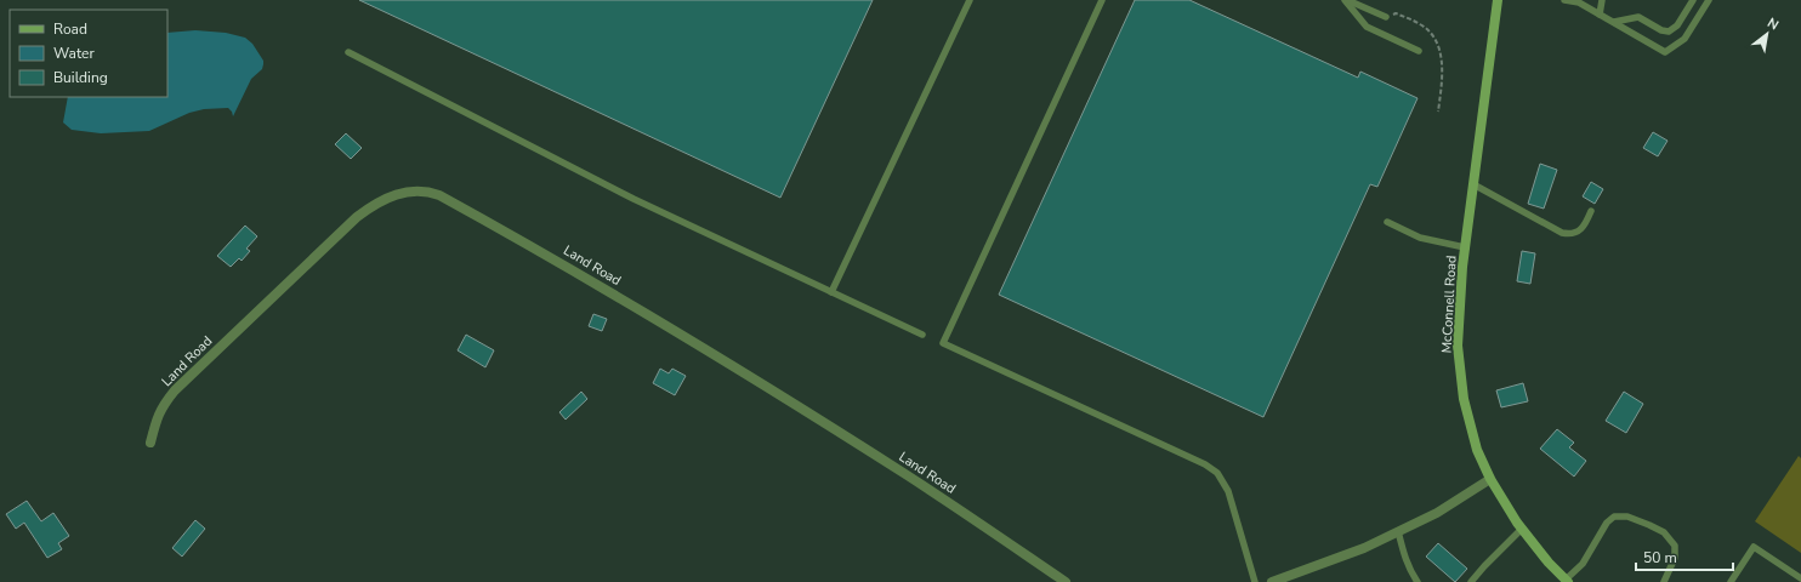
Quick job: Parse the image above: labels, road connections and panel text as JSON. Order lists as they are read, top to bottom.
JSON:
{
  "streets": {
    "street": ["Land Road", "McConnell Road"]
  },
  "legend": ["Road", "Water", "Building"],
  "scale_bar": "50 m",
  "north": "top right"
}
